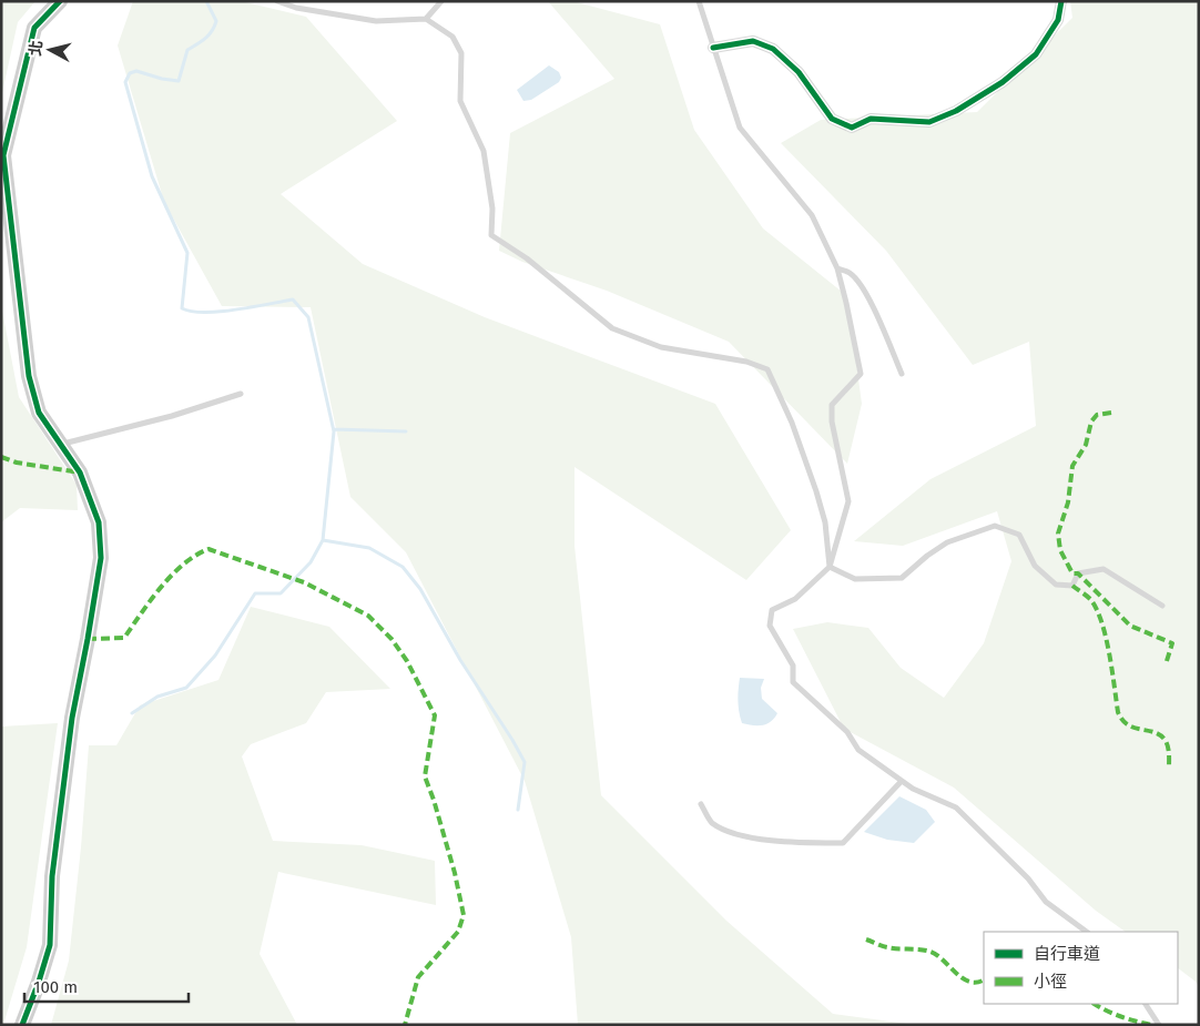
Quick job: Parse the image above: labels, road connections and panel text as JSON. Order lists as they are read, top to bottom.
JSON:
{
  "legend": ["自行車道", "小徑"],
  "scale_bar": "100 m",
  "north": "left"
}
